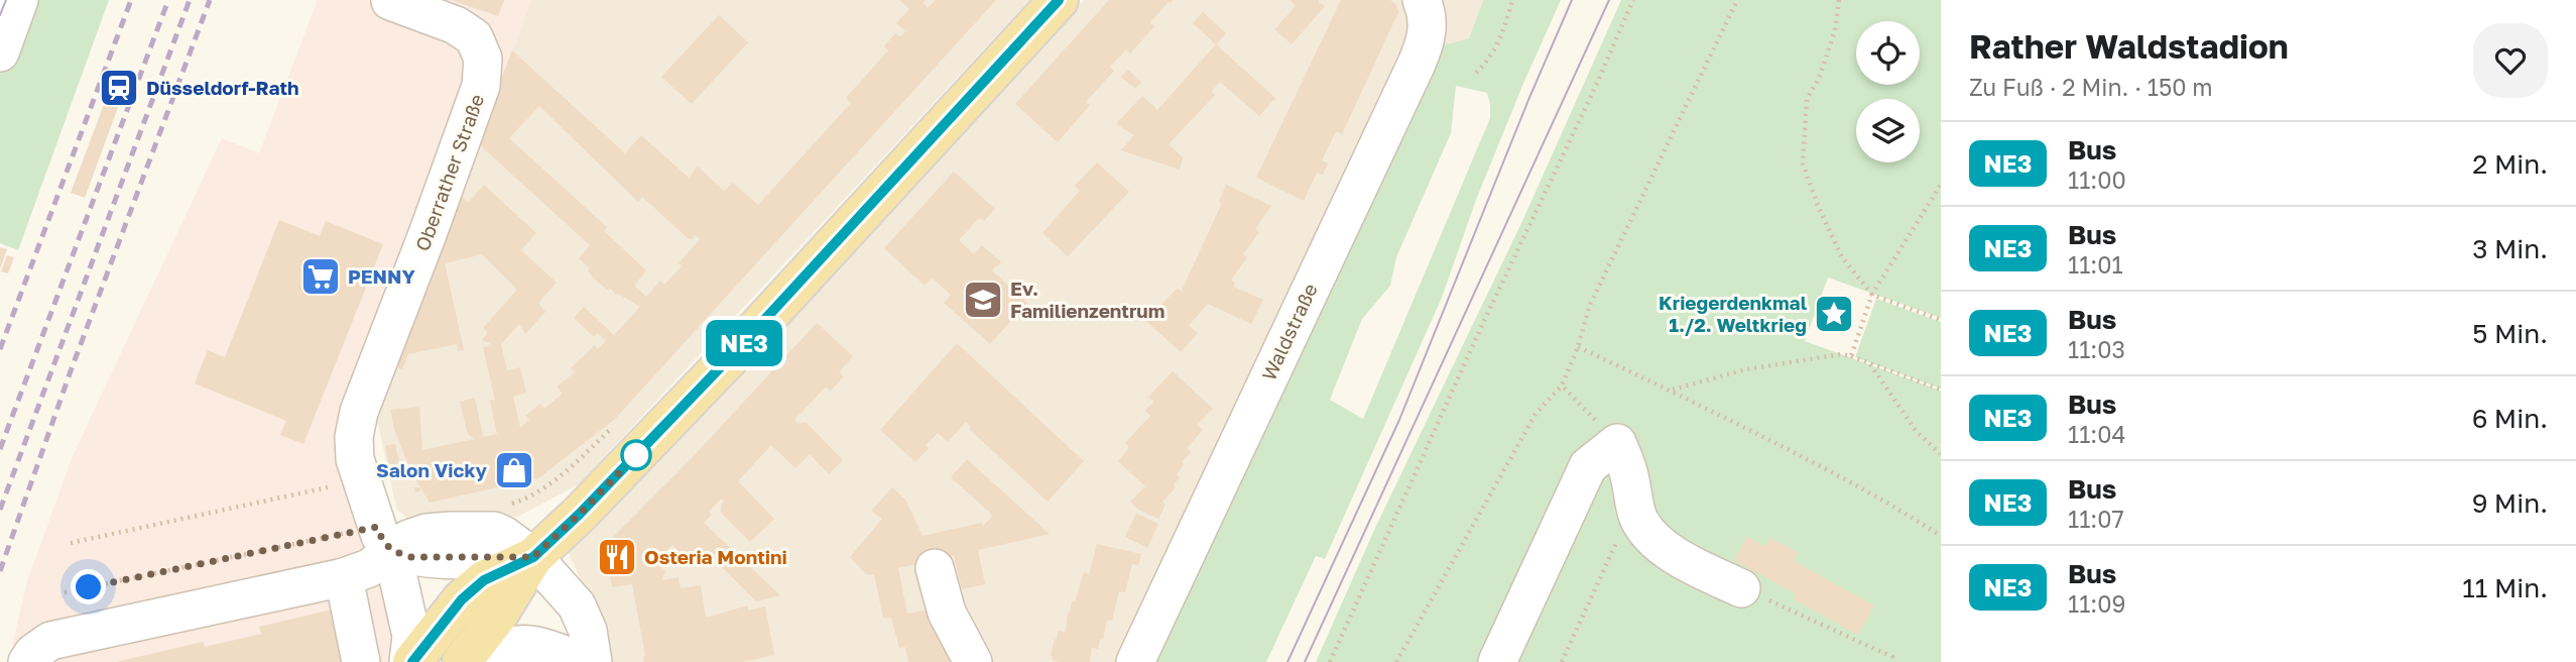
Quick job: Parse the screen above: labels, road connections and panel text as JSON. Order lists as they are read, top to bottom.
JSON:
{
  "streets": {
    "street": ["Oberrather Straße", "Waldstraße"]
  },
  "places": {
    "station": ["Düsseldorf-Rath"],
    "supermarket": ["PENNY"],
    "school or university": ["Ev. Familienzentrum"],
    "place": ["Kriegerdenkmal 1./2. Weltkrieg"],
    "shop": ["Salon Vicky"],
    "restaurant": ["Osteria Montini"]
  },
  "lines": ["bus line NE3"],
  "page": {
    "on_map": "NE3",
    "heading": ["Rather Waldstadion", "Zu Fuß · 2 Min. · 150 m"],
    "list": [
      {
        "mark": "NE3",
        "name": "Bus",
        "note": "11:00",
        "value": "2 Min."
      },
      {
        "mark": "NE3",
        "name": "Bus",
        "note": "11:01",
        "value": "3 Min."
      },
      {
        "mark": "NE3",
        "name": "Bus",
        "note": "11:03",
        "value": "5 Min."
      },
      {
        "mark": "NE3",
        "name": "Bus",
        "note": "11:04",
        "value": "6 Min."
      },
      {
        "mark": "NE3",
        "name": "Bus",
        "note": "11:07",
        "value": "9 Min."
      },
      {
        "mark": "NE3",
        "name": "Bus",
        "note": "11:09",
        "value": "11 Min."
      }
    ]
  }
}
